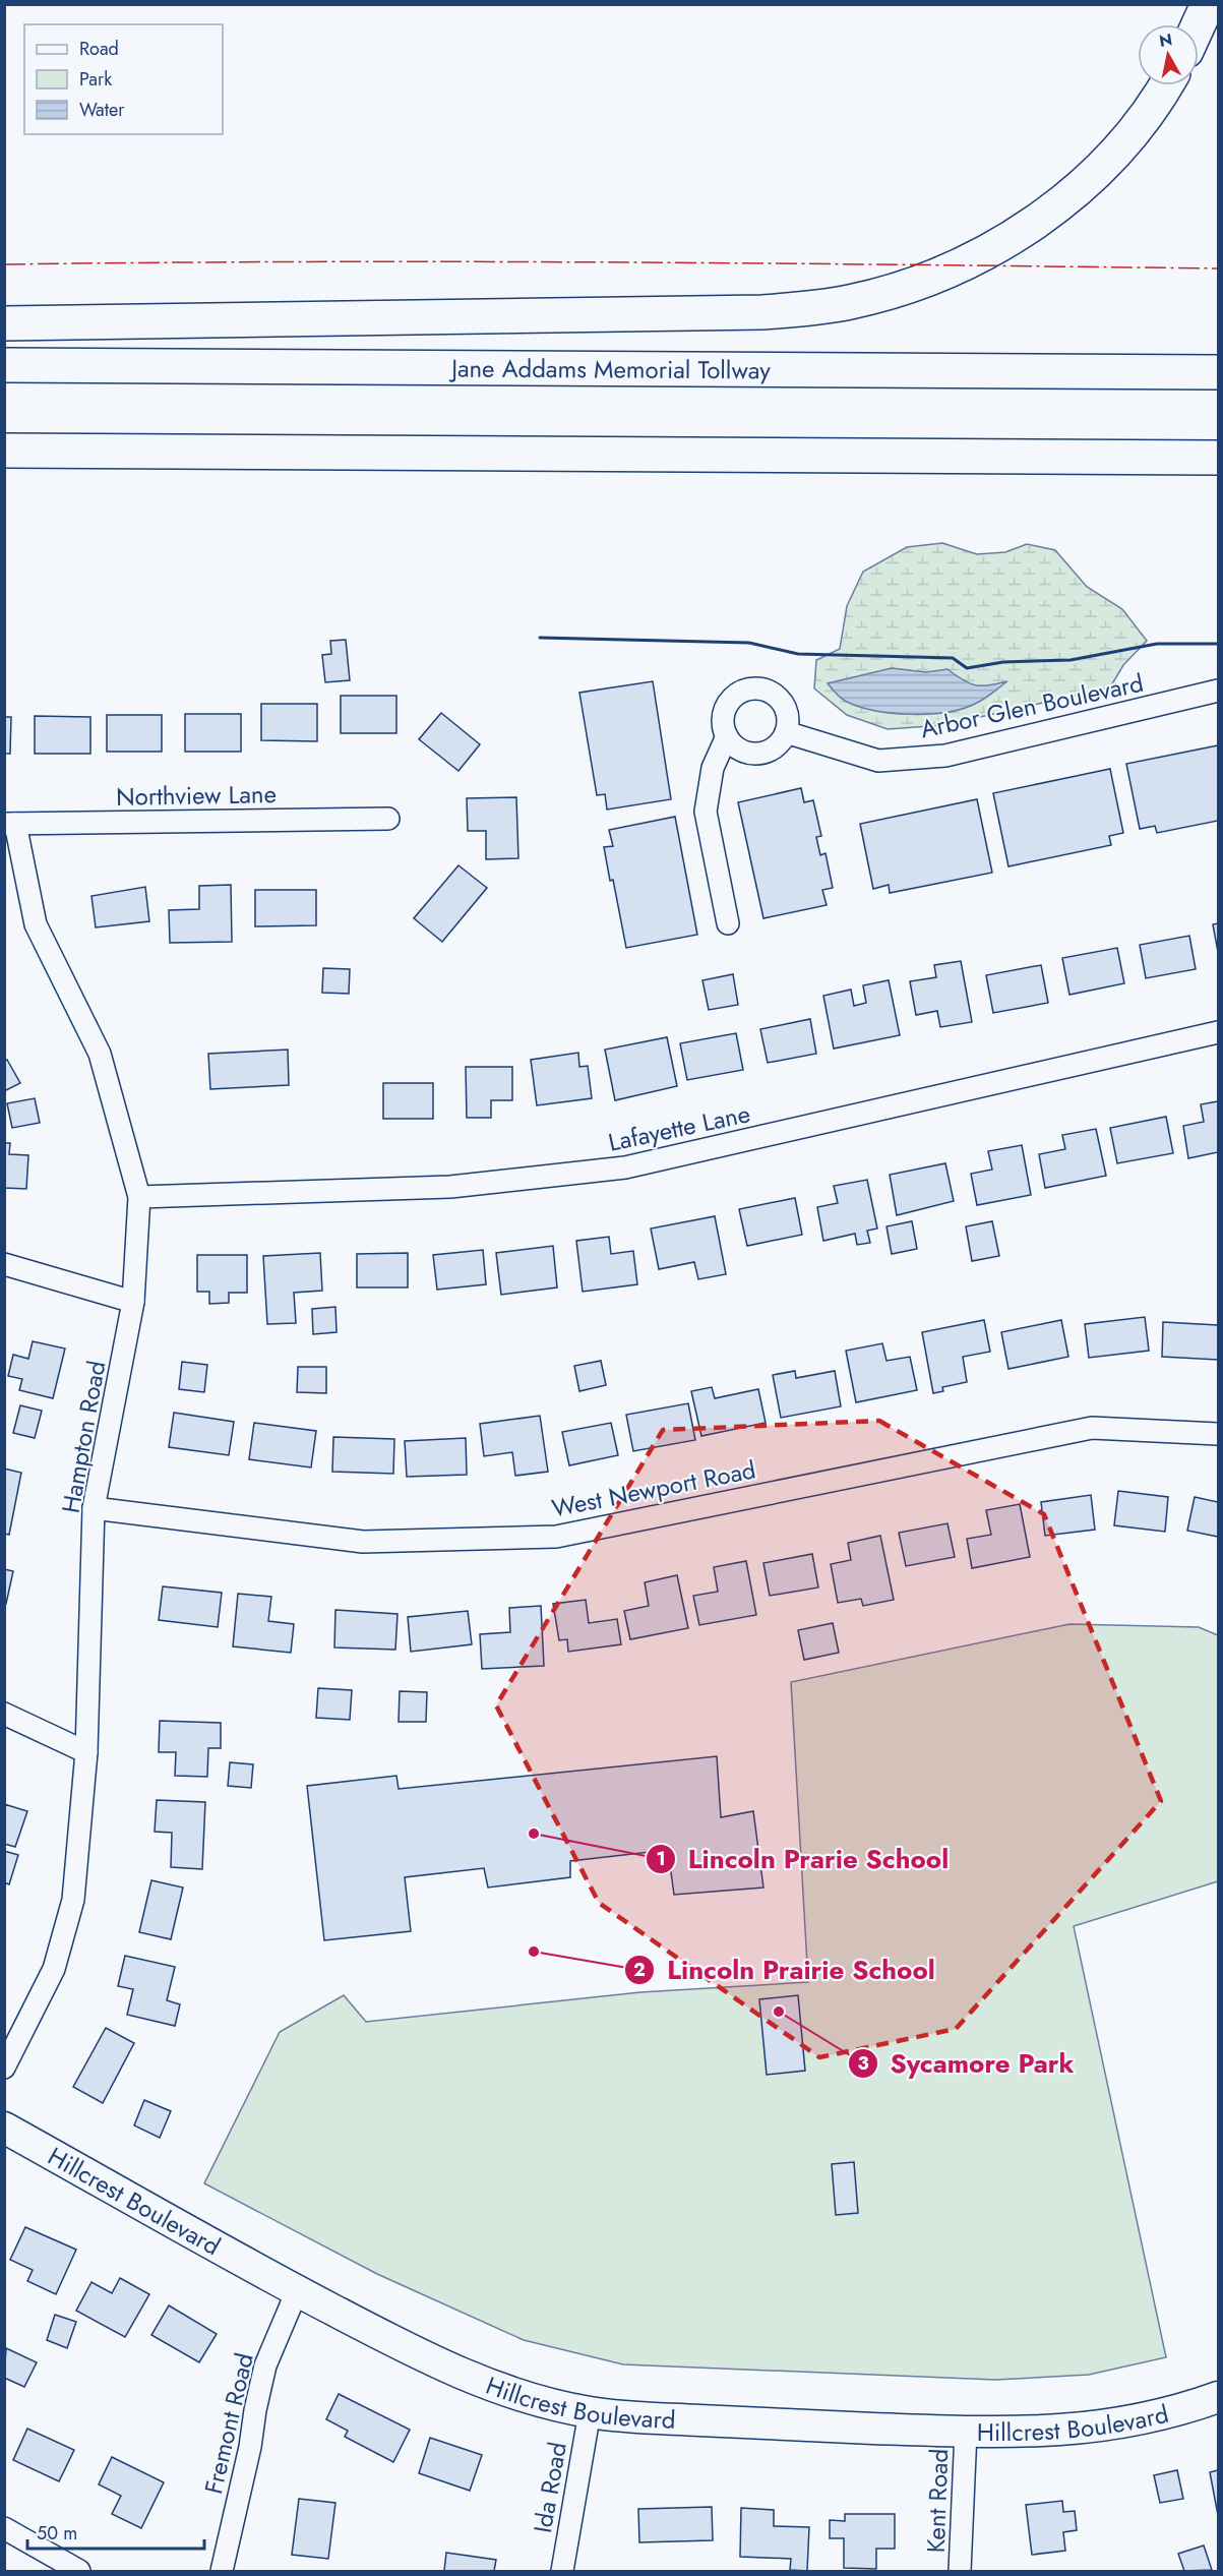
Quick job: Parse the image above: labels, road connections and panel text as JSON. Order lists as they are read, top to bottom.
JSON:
{
  "streets": {
    "highway": ["Jane Addams Memorial Tollway"],
    "street": [
      "Arbor Glen Boulevard",
      "Northview Lane",
      "Lafayette Lane",
      "Hampton Road",
      "West Newport Road",
      "Hillcrest Boulevard",
      "Fremont Road",
      "Ida Road",
      "Kent Road"
    ]
  },
  "crossings": [
    ["Northview Lane", "Hampton Road"],
    ["Lafayette Lane", "Hampton Road"],
    ["Hampton Road", "West Newport Road"],
    ["Hillcrest Boulevard", "Fremont Road"],
    ["Hillcrest Boulevard", "Ida Road"],
    ["Hillcrest Boulevard", "Kent Road"]
  ],
  "places": ["Lincoln Prarie School", "Lincoln Prairie School", "Sycamore Park"],
  "legend": ["Road", "Park", "Water"],
  "scale_bar": "50 m",
  "north": "top"
}
